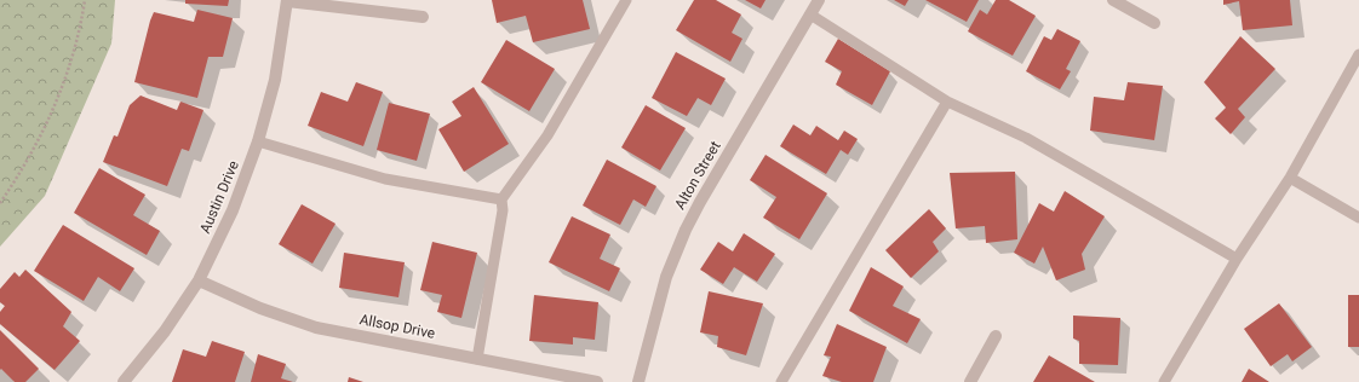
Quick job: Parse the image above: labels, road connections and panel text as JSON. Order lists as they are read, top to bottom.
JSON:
{
  "streets": {
    "street": ["Alton Street", "Austin Drive", "Allsop Drive"]
  },
  "crossings": [
    ["Austin Drive", "Allsop Drive"]
  ]
}
